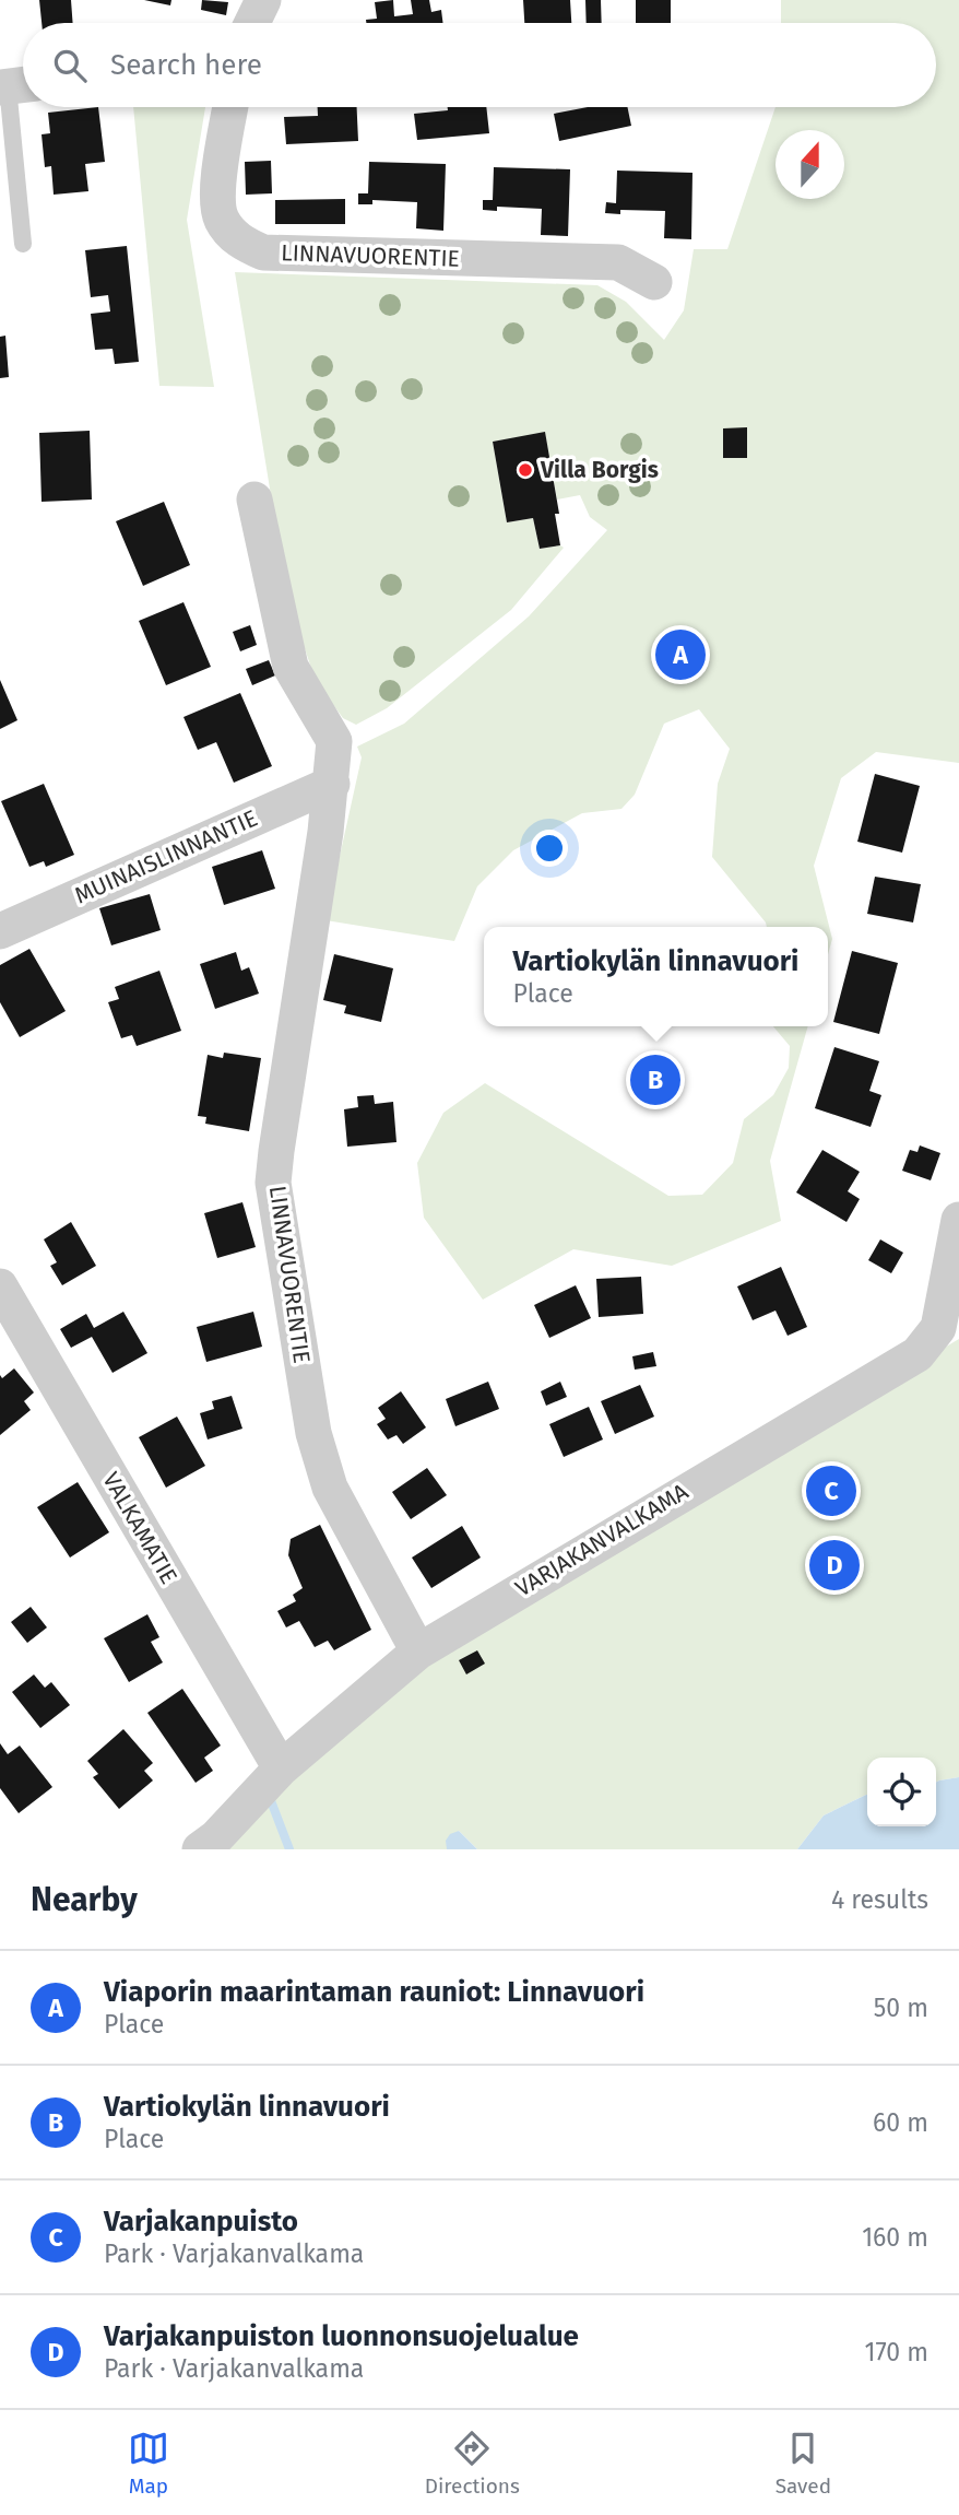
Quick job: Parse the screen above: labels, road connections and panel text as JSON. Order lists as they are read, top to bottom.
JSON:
{
  "streets": {
    "street": [
      "LINNAVUORENTIE",
      "MUINAISLINNANTIE",
      "VALKAMATIE",
      "VARJAKANVALKAMA"
    ]
  },
  "crossings": [
    ["LINNAVUORENTIE", "MUINAISLINNANTIE"],
    ["LINNAVUORENTIE", "VARJAKANVALKAMA"],
    ["VALKAMATIE", "VARJAKANVALKAMA"]
  ],
  "places": ["Villa Borgis"],
  "north": "top",
  "page": {
    "search": "Search here",
    "pins": [
      "A",
      "B",
      "C",
      "D"
    ],
    "popup": ["Vartiokylän linnavuori", "Place"],
    "heading": ["Nearby", "4 results"],
    "list": [
      {
        "mark": "A",
        "name": "Viaporin maarintaman rauniot: Linnavuori",
        "note": "Place",
        "value": "50 m"
      },
      {
        "mark": "B",
        "name": "Vartiokylän linnavuori",
        "note": "Place",
        "value": "60 m"
      },
      {
        "mark": "C",
        "name": "Varjakanpuisto",
        "note": "Park · Varjakanvalkama",
        "value": "160 m"
      },
      {
        "mark": "D",
        "name": "Varjakanpuiston luonnonsuojelualue",
        "note": "Park · Varjakanvalkama",
        "value": "170 m"
      }
    ],
    "nav": ["Map", "Directions", "Saved"]
  }
}
